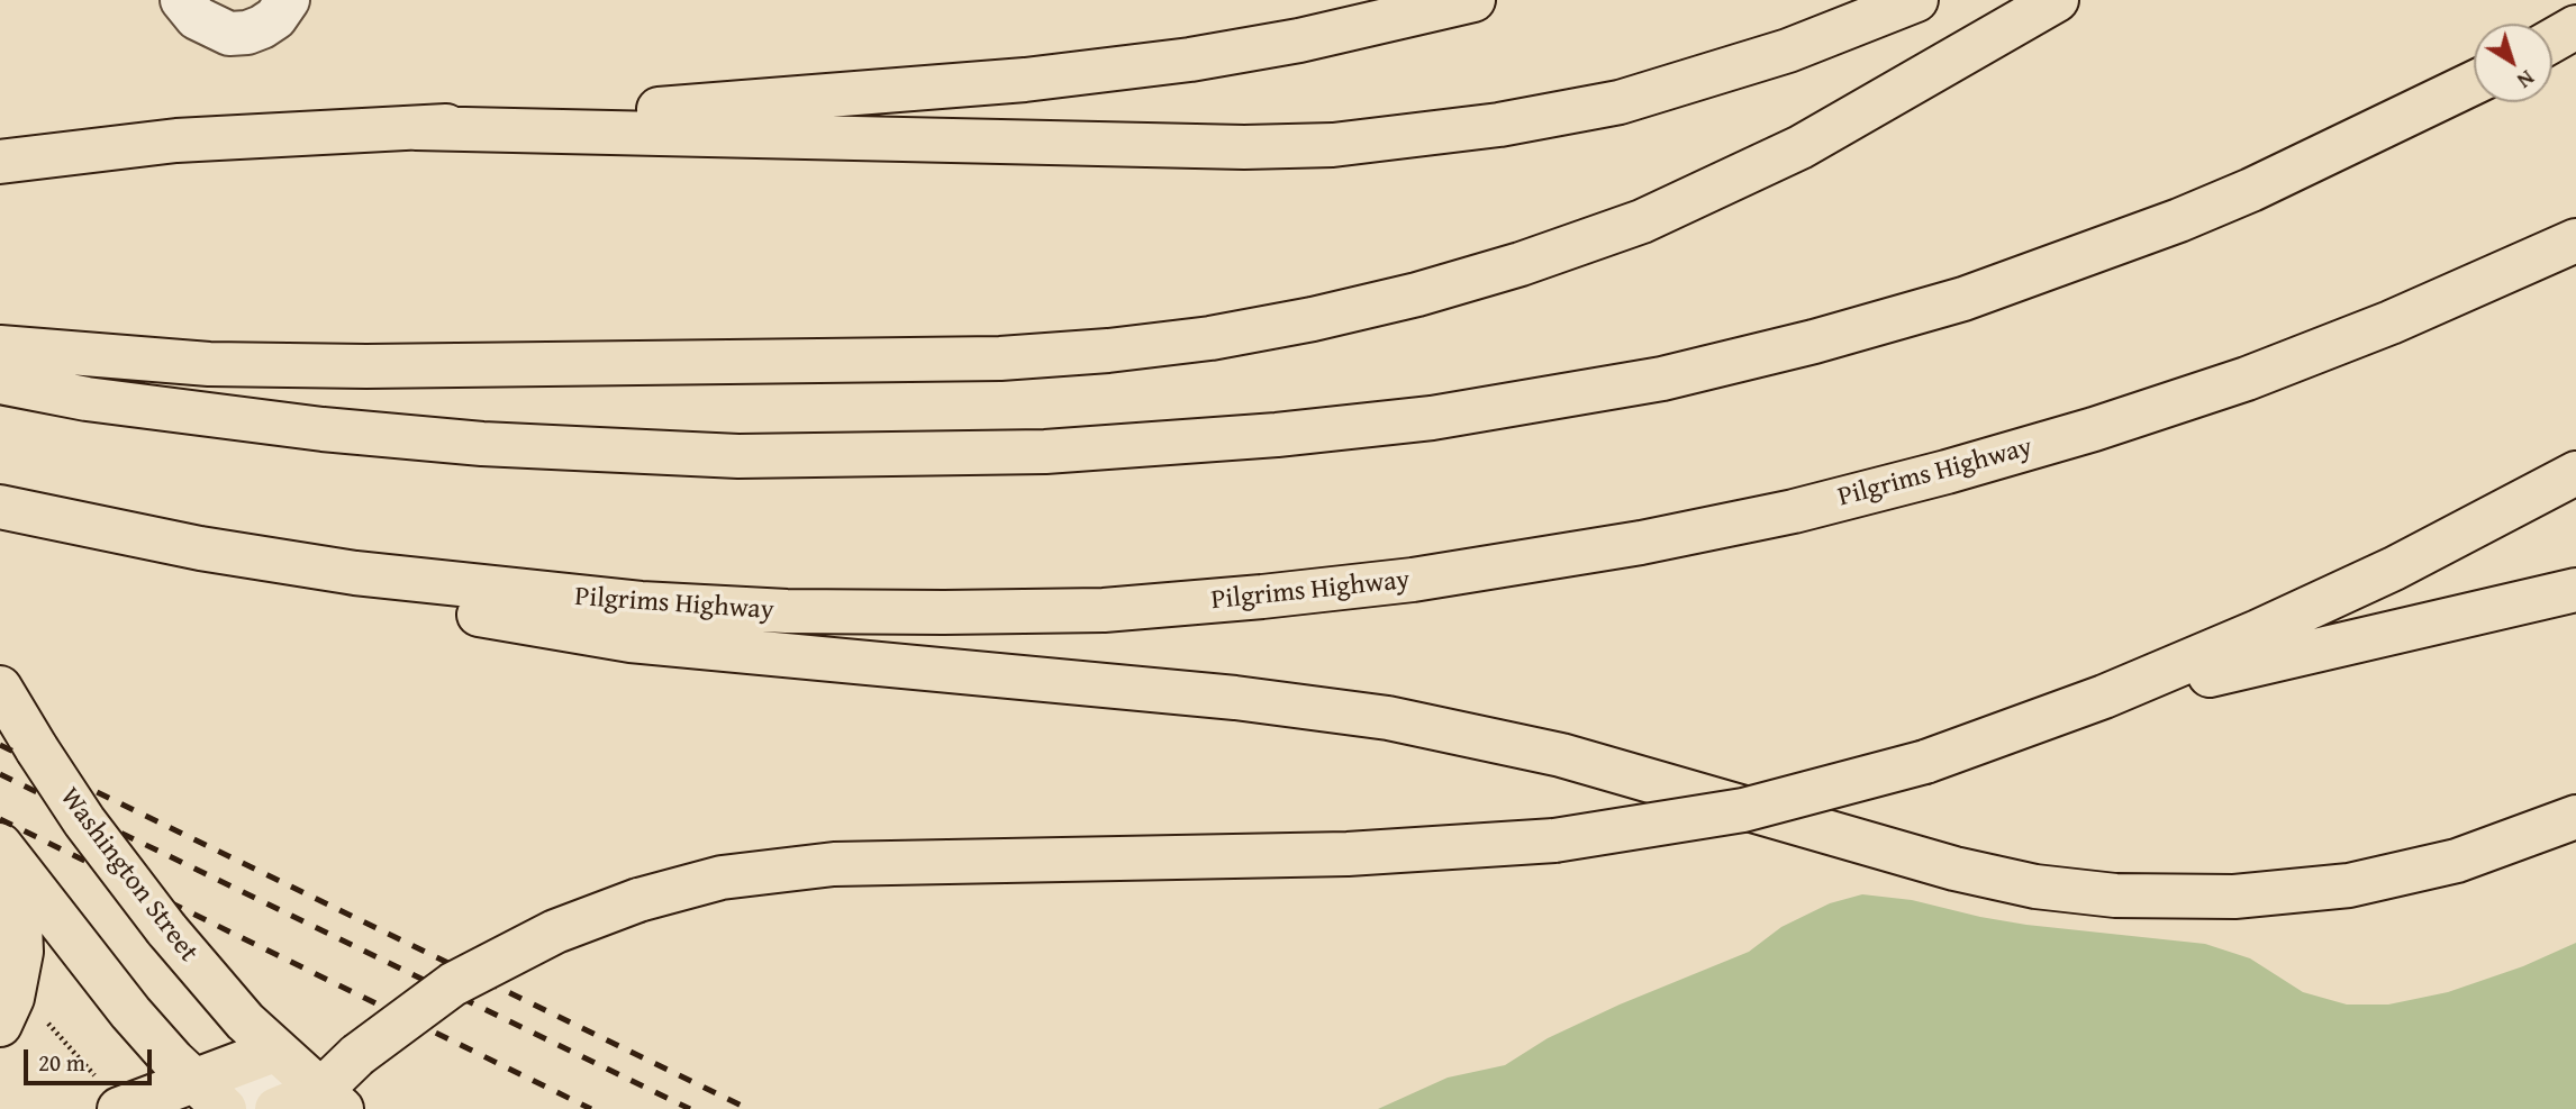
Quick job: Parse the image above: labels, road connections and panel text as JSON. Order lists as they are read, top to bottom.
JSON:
{
  "streets": {
    "main road": ["Pilgrims Highway", "Washington Street"]
  },
  "scale_bar": "20 m",
  "north": "bottom right"
}
